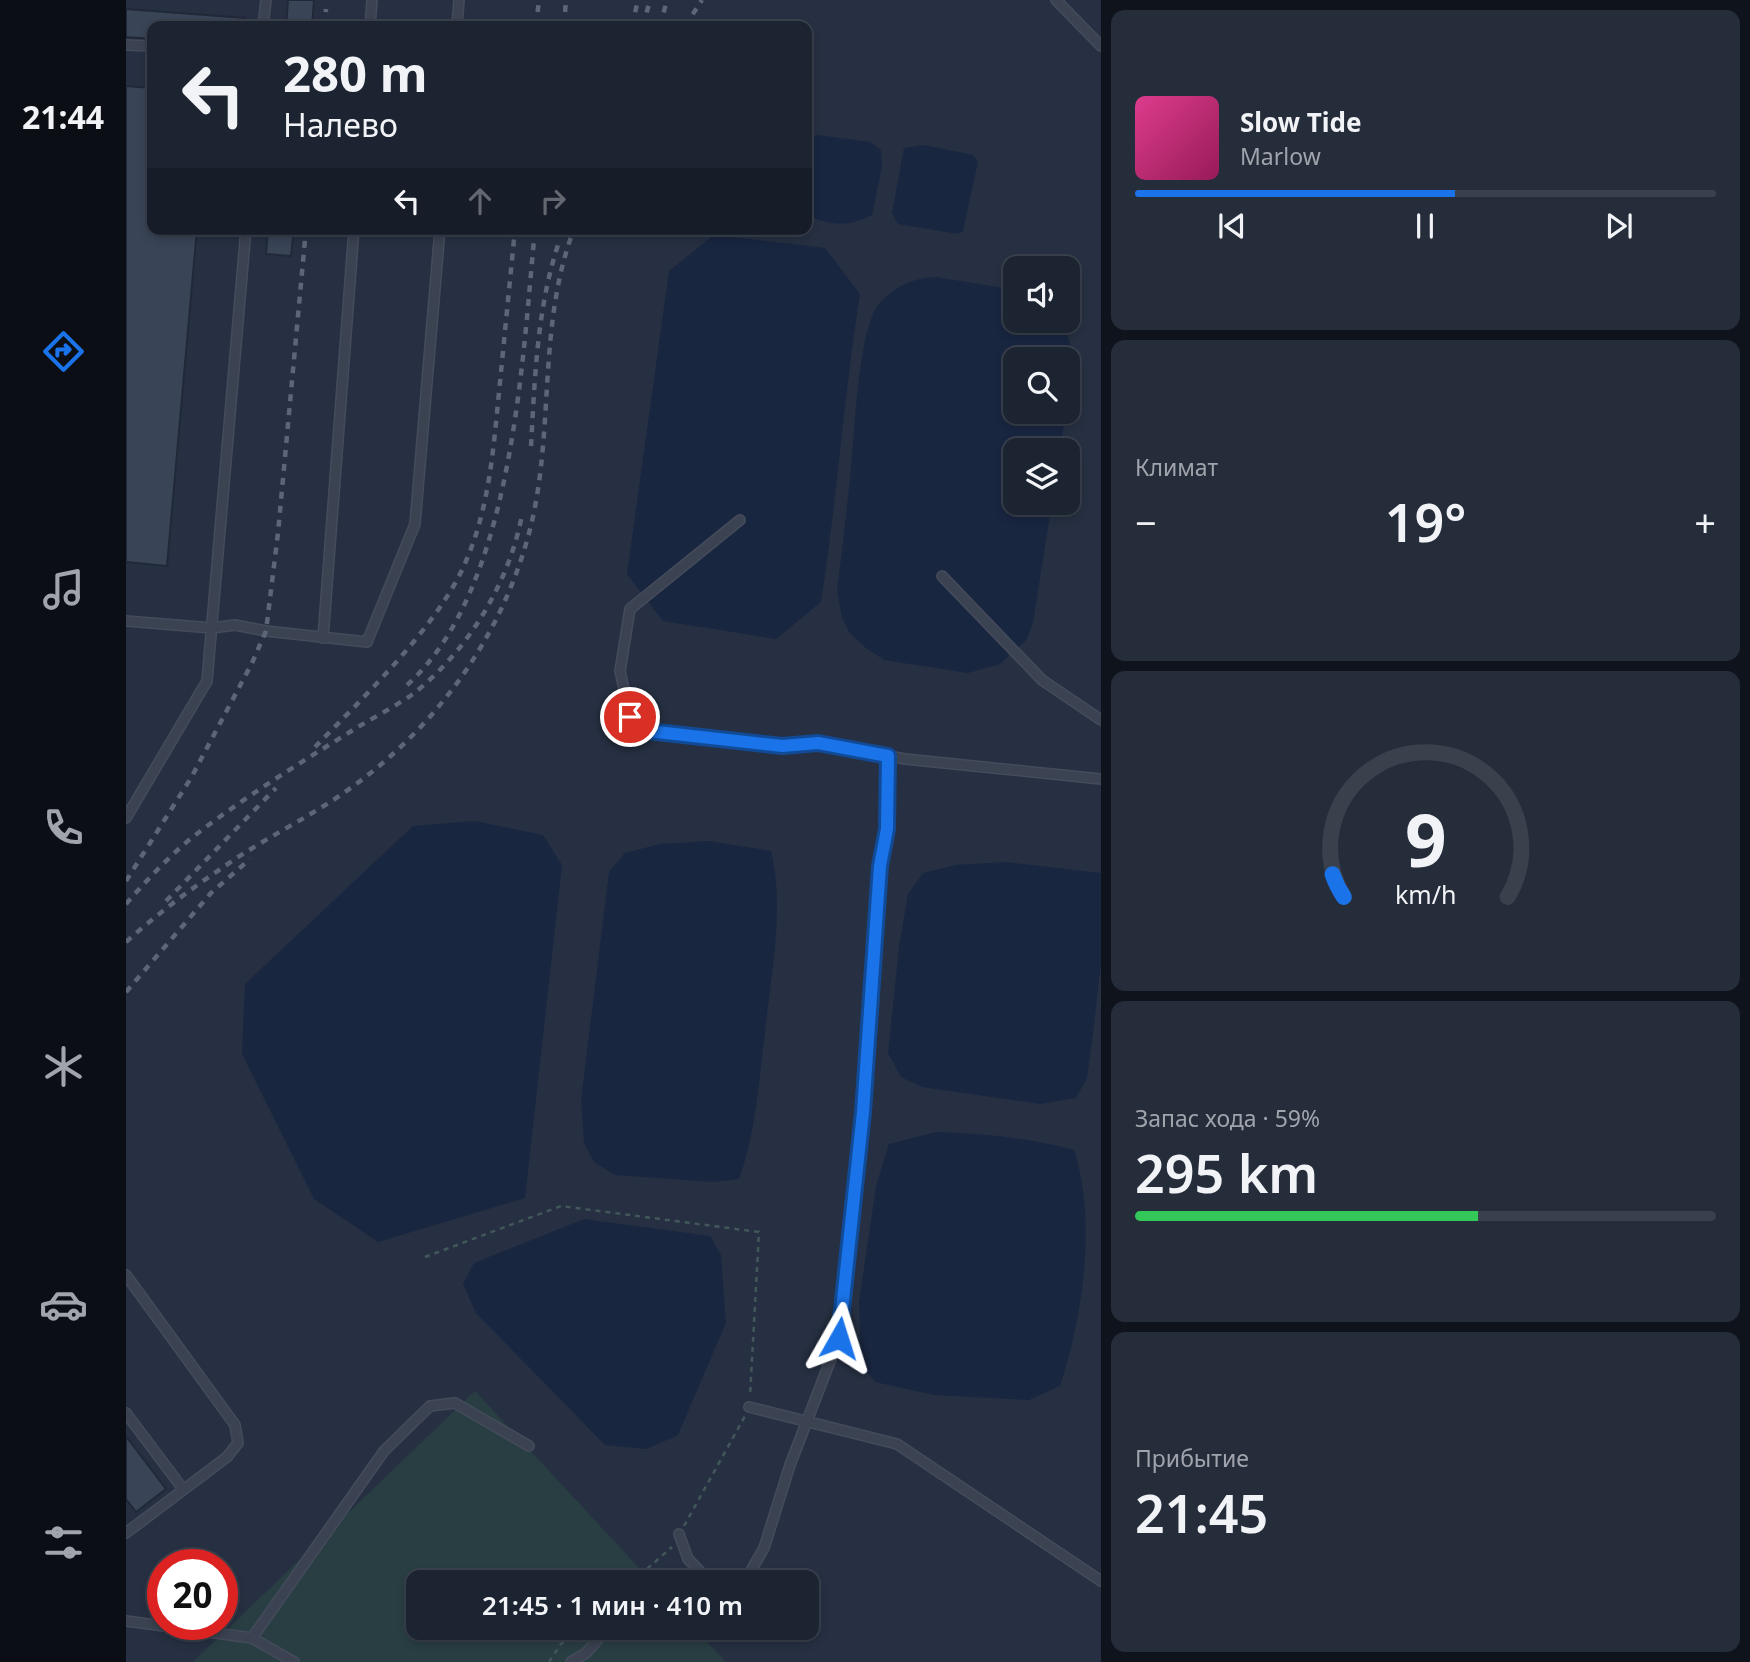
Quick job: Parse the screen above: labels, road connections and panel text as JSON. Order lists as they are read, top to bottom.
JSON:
{
  "page": {
    "tabs": "21:44",
    "turn": ["280 m", "Налево"],
    "song": ["Slow Tide", "Marlow"],
    "tile": [
      "Климат",
      ["Запас хода · 59%", "295 km"],
      ["Прибытие", "21:45"]
    ],
    "heat": ["−", "19°", "+"],
    "limit": "20",
    "trip": "21:45 · 1 мин · 410 m",
    "gauge": ["9", "km/h"]
  }
}
